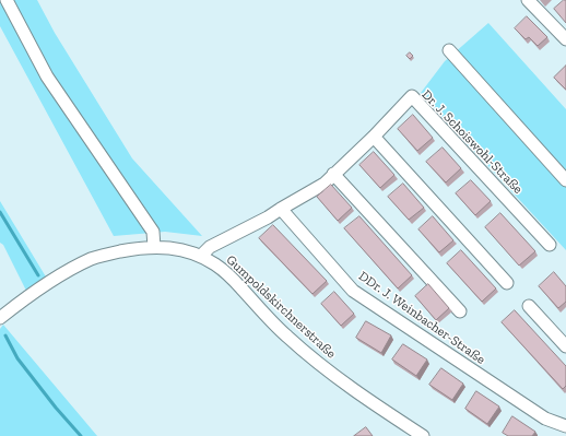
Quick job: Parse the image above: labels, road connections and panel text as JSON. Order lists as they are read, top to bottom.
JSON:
{
  "streets": {
    "street": ["Dr. J. Schoiswohl-Straße", "Gumpoldskirchnerstraße", "DDr. J. Weinbacher-Straße"]
  },
  "crossings": [
    ["Dr. J. Schoiswohl-Straße", "Gumpoldskirchnerstraße"],
    ["Dr. J. Schoiswohl-Straße", "DDr. J. Weinbacher-Straße"]
  ]
}
